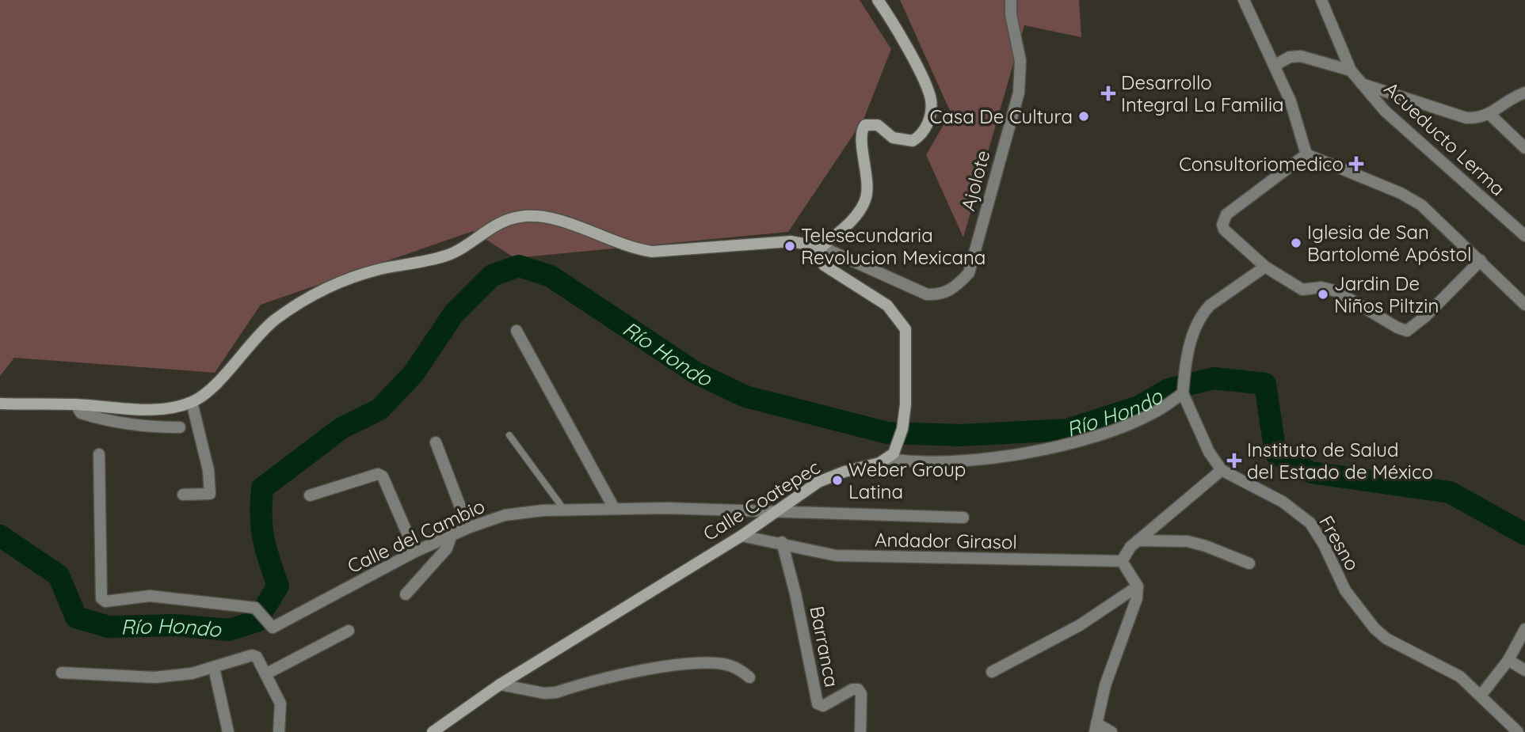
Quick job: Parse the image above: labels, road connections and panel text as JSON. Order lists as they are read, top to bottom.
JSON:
{
  "streets": {
    "main road": ["Calle Coatepec"],
    "street": [
      "Acueducto Lerma",
      "Ajolote",
      "Calle del Cambio",
      "Andador Girasol",
      "Fresno",
      "Barranca"
    ]
  },
  "crossings": [
    ["Calle Coatepec", "Calle del Cambio"],
    ["Calle Coatepec", "Andador Girasol"],
    ["Andador Girasol", "Barranca"]
  ],
  "water": ["Río Hondo"],
  "places": {
    "health": ["Desarrollo Integral La Familia", "Consultoriomedico", "Instituto de Salud del Estado de México"],
    "other": [
      "Casa De Cultura",
      "Iglesia de San Bartolomé Apóstol",
      "Telesecundaria Revolucion Mexicana",
      "Jardin De Niños Piltzin",
      "Weber Group Latina"
    ]
  }
}
